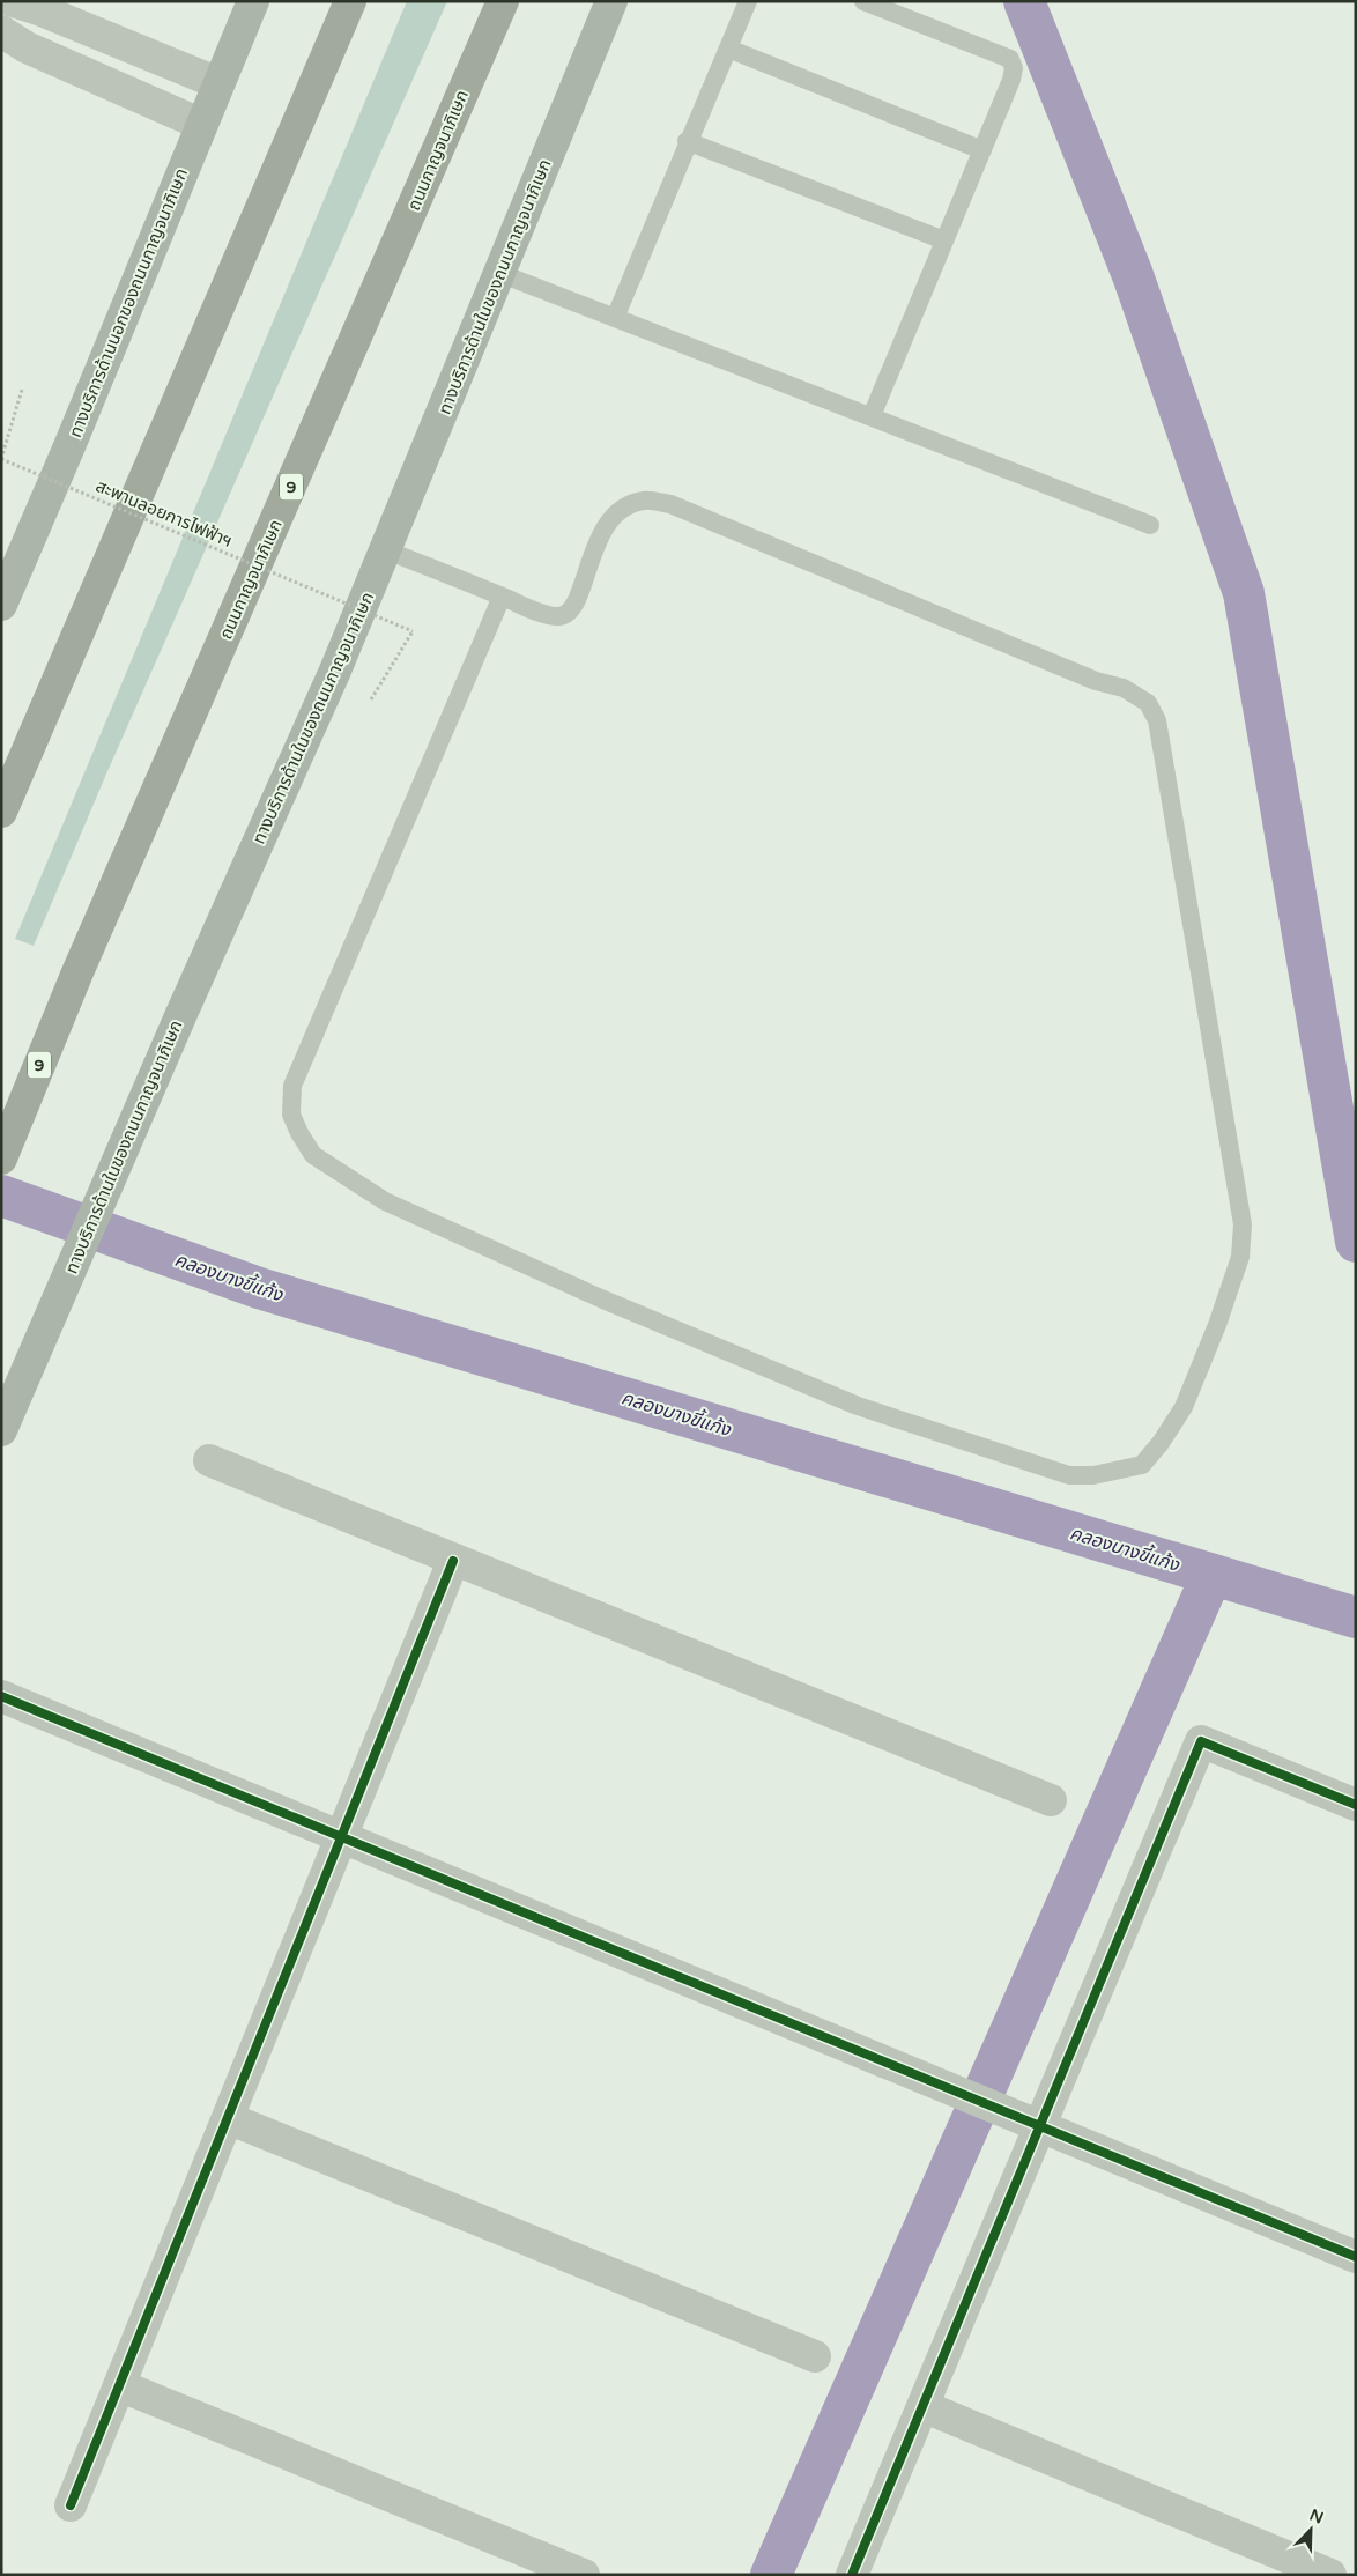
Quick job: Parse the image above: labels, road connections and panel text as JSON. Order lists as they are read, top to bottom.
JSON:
{
  "streets": {
    "highway": ["ถนนกาญจนาภิเษก", "9"],
    "main road": ["ทางบริการด้านในของถนนกาญจนาภิเษก", "ทางบริการด้านนอกของถนนกาญจนาภิเษก"],
    "path": ["สะพานลอยการไฟฟ้าฯ"]
  },
  "water": ["คลองบางขี้แก้ง"],
  "north": "top right"
}
